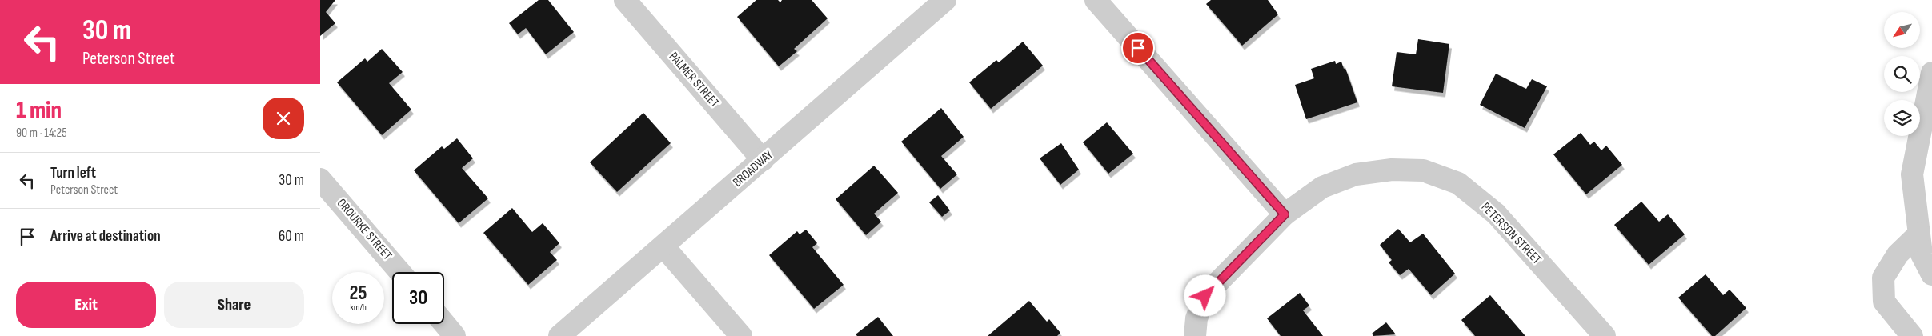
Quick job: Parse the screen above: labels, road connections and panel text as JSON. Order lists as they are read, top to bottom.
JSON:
{
  "streets": {
    "street": [
      "PALMER STREET",
      "BROADWAY",
      "OROURKE STREET",
      "PETERSON STREET"
    ]
  },
  "crossings": [
    ["PALMER STREET", "BROADWAY"]
  ],
  "north": "bottom left",
  "page": {
    "turn": ["30 m", "Peterson Street"],
    "heading": ["1 min", "90 m · 14:25"],
    "list": [
      {
        "name": "Turn left",
        "note": "Peterson Street",
        "value": "30 m"
      },
      {
        "name": "Arrive at destination",
        "value": "60 m"
      }
    ],
    "speed": "25 km/h",
    "limit": "30",
    "buttons": ["Exit", "Share"]
  }
}
